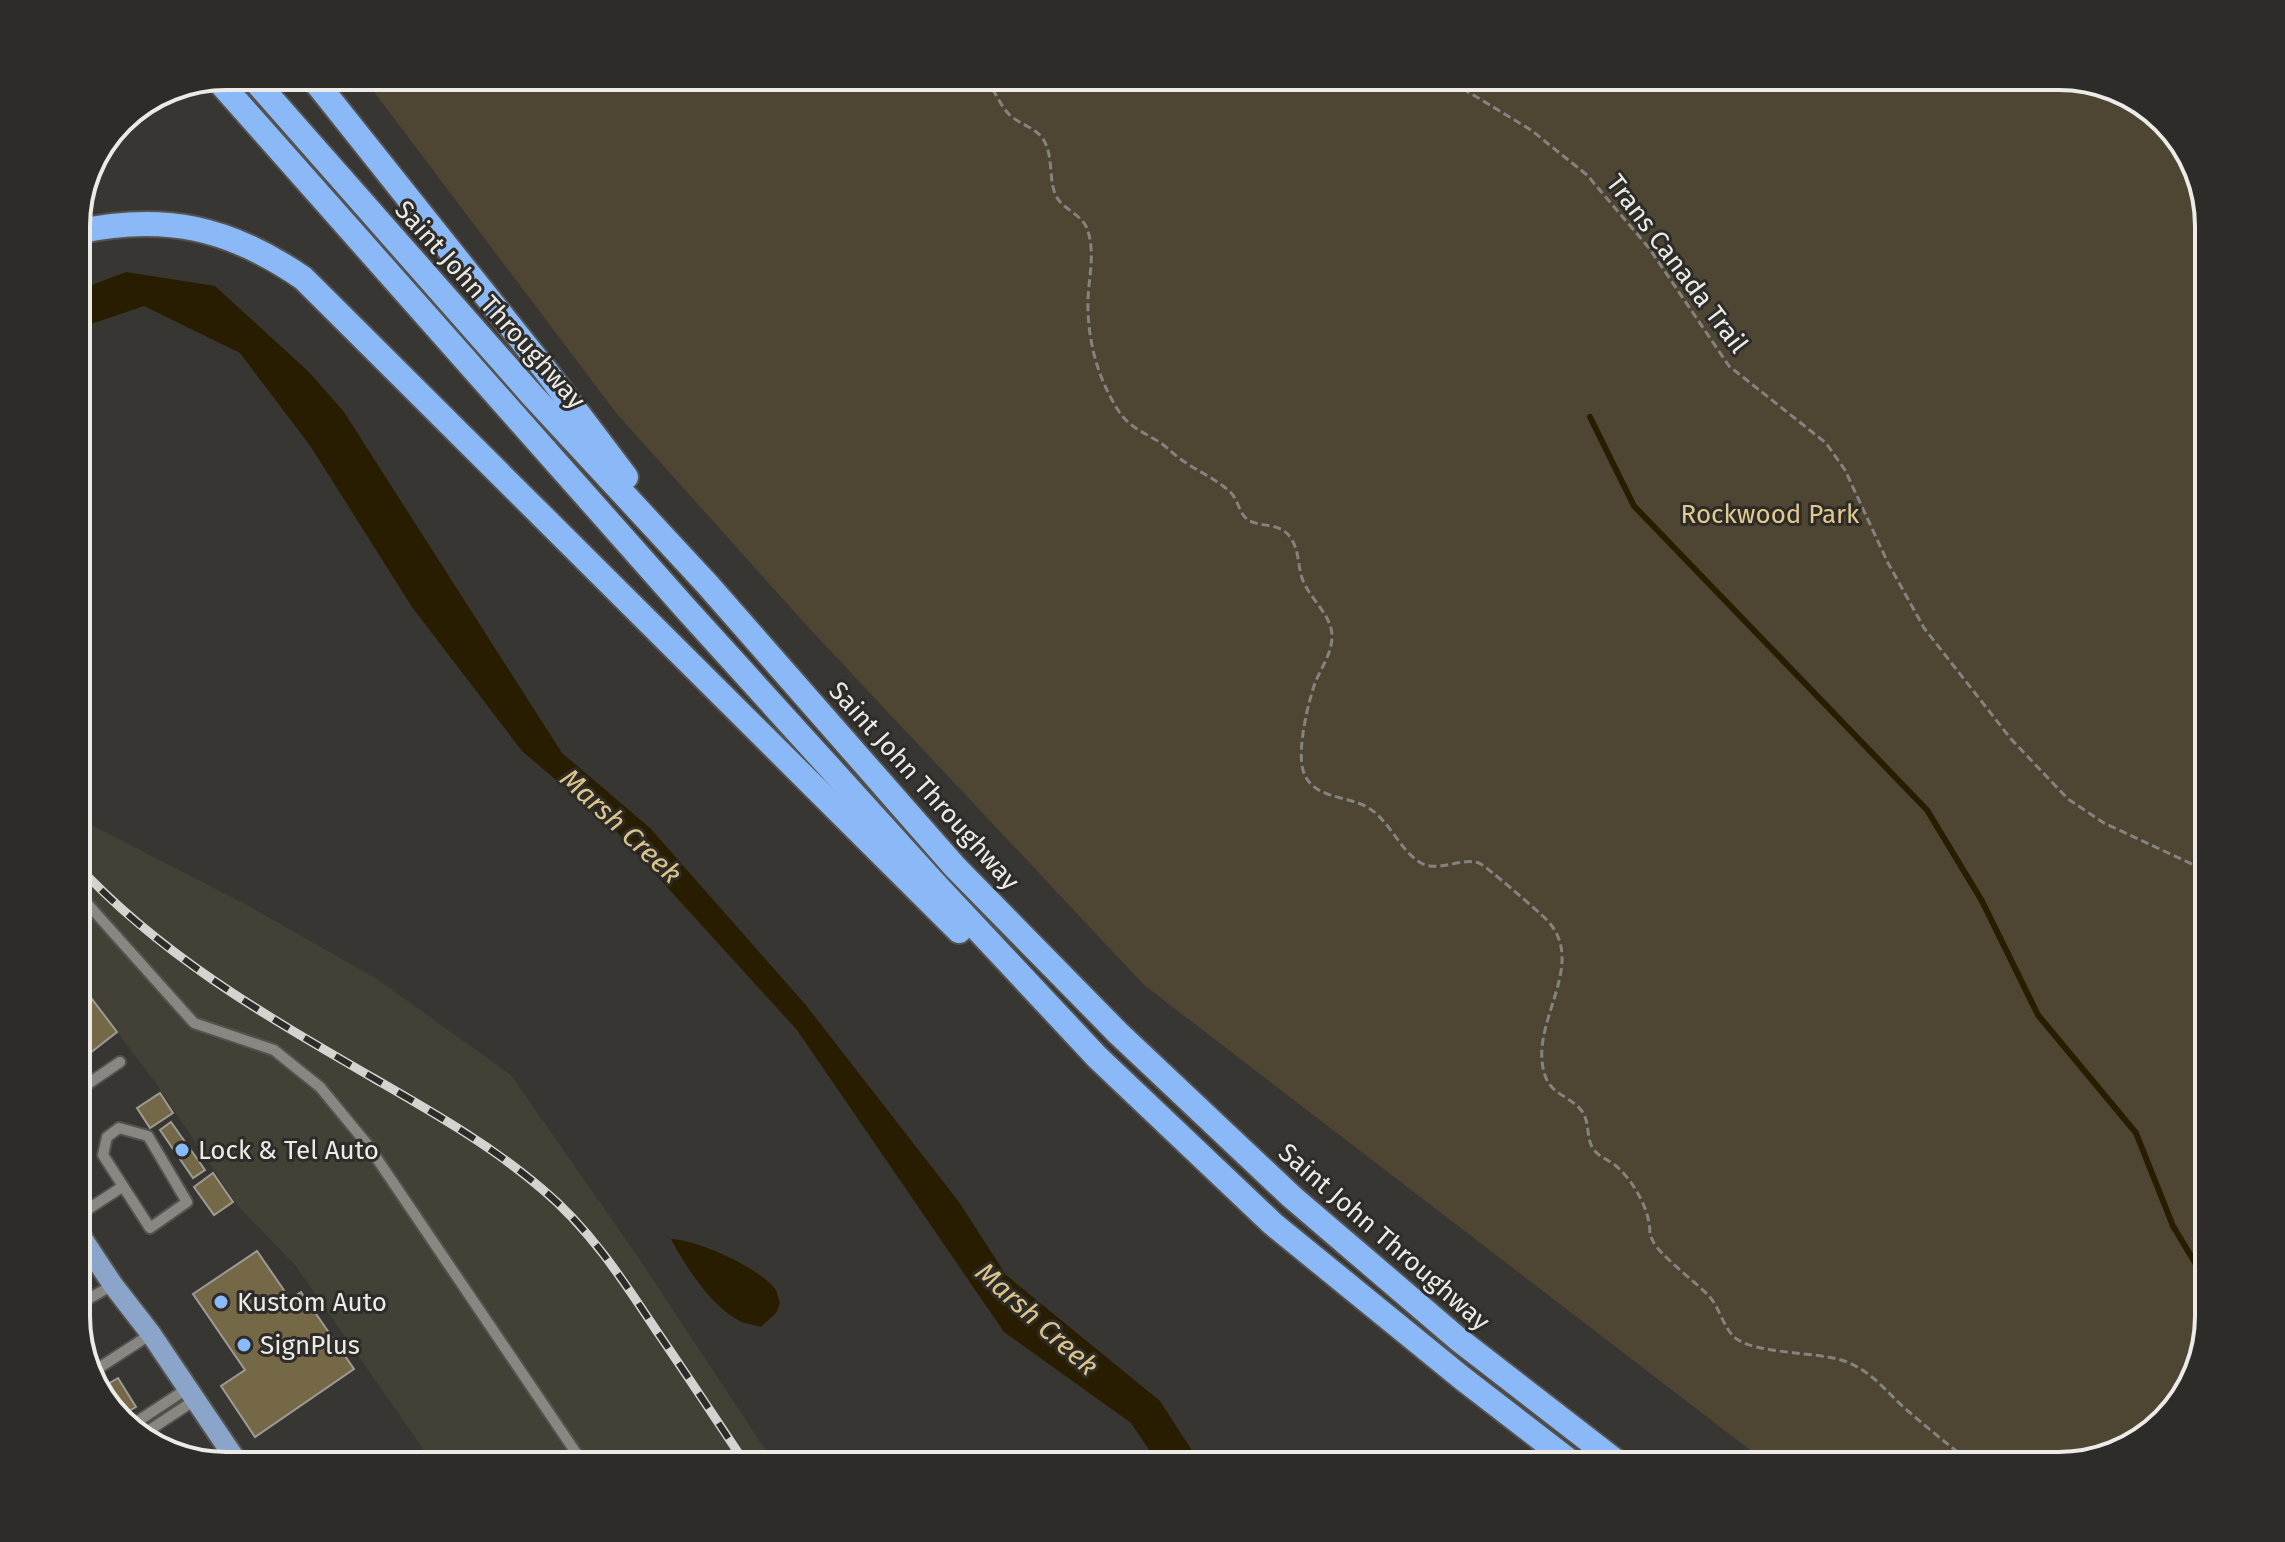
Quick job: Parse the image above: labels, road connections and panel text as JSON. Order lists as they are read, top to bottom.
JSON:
{
  "streets": {
    "highway": ["Saint John Throughway"],
    "path": ["Trans Canada Trail"]
  },
  "water": ["Marsh Creek"],
  "parks": ["Rockwood Park"],
  "places": ["Lock & Tel Auto", "Kustom Auto", "SignPlus"]
}
